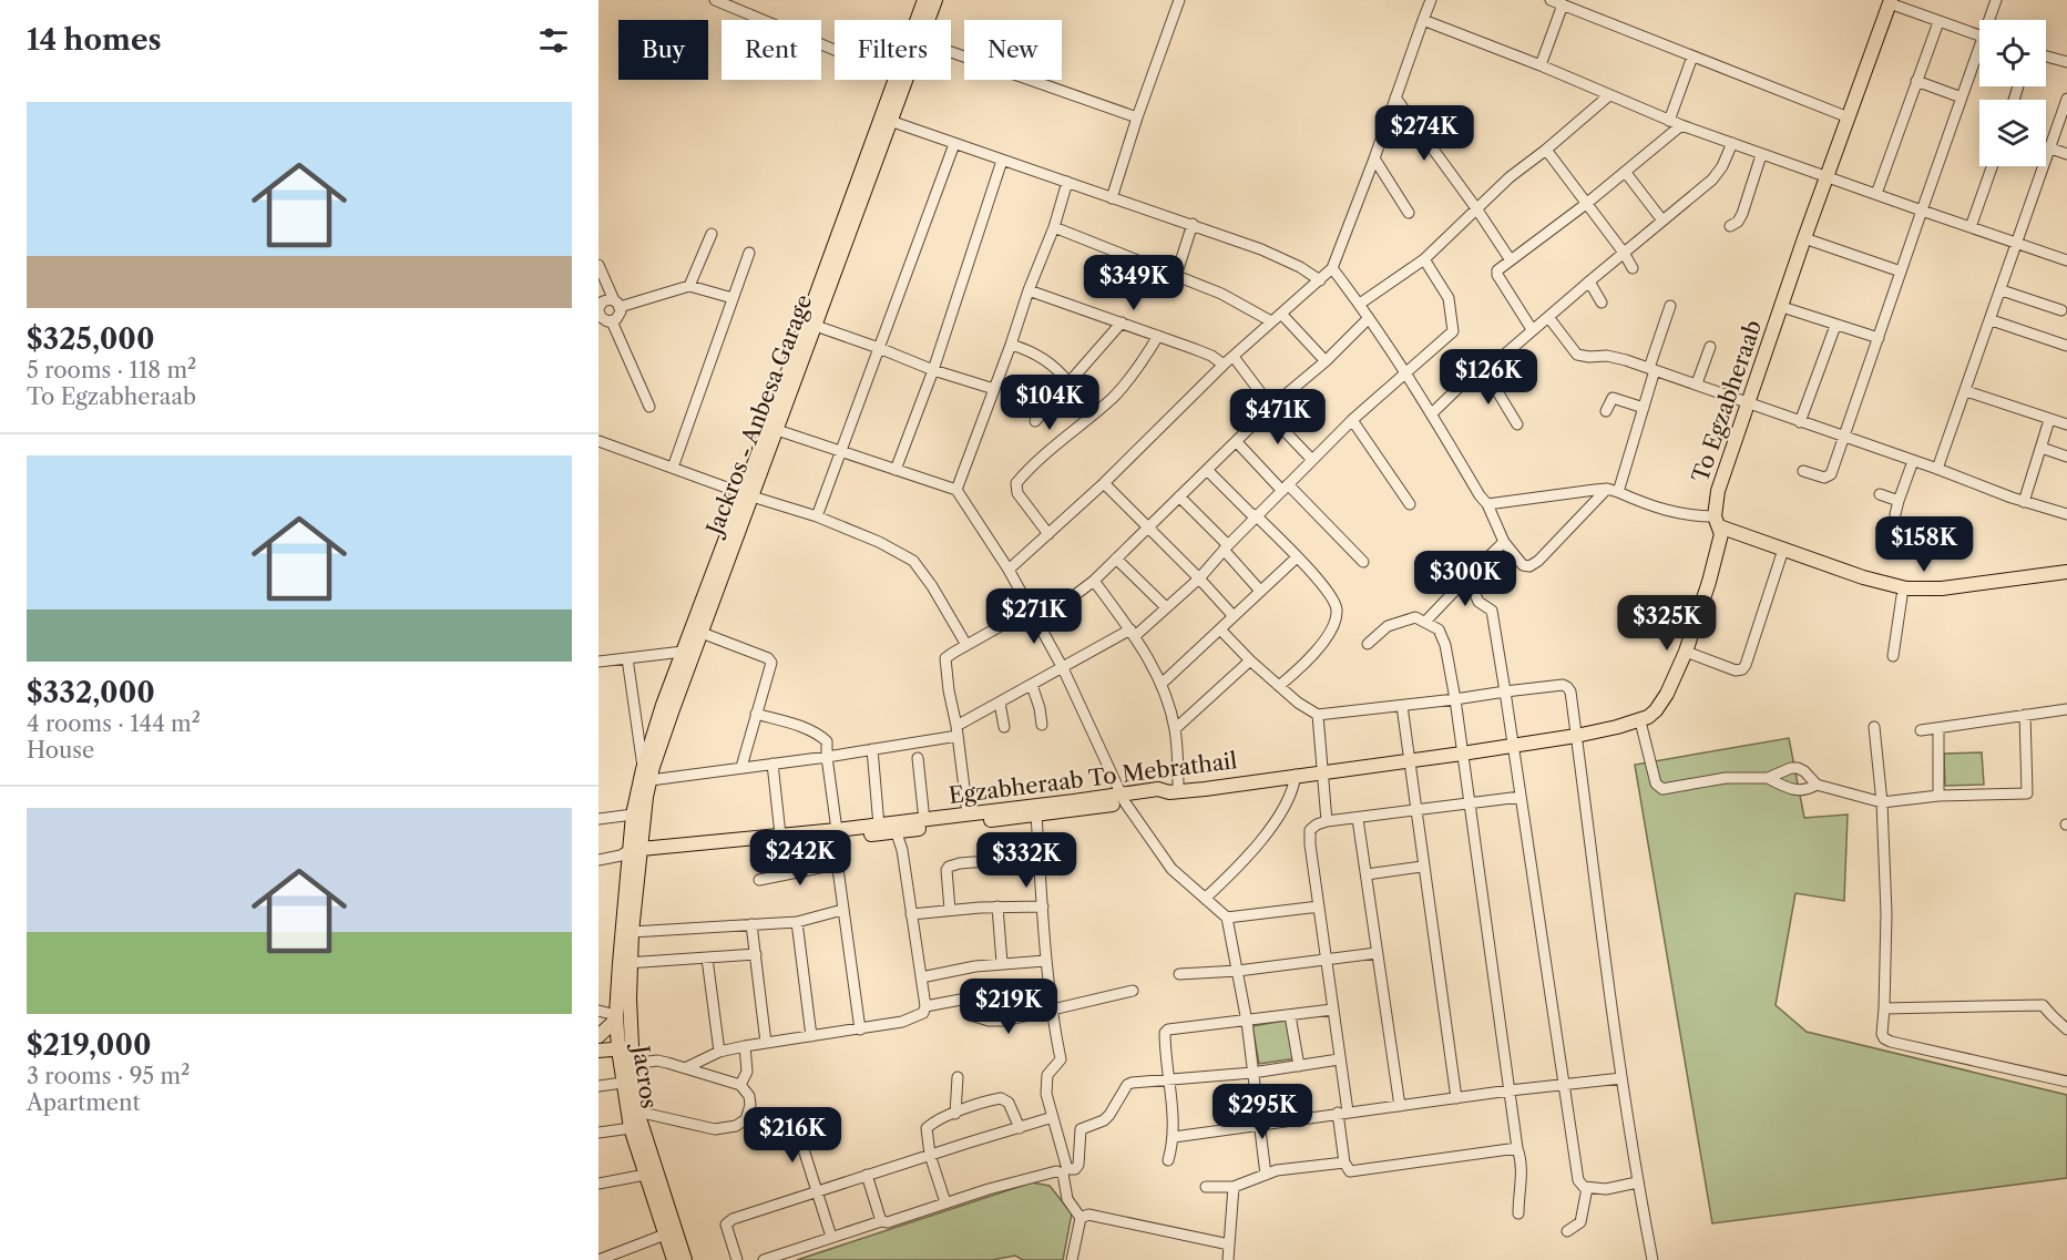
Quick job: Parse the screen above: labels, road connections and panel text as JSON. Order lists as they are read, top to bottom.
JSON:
{
  "streets": {
    "main road": [
      "To Egzabheraab",
      "Jackros - Anbesa Garage",
      "Egzabheraab To Mebrathail",
      "Jacros"
    ]
  },
  "crossings": [
    ["Jackros - Anbesa Garage", "Egzabheraab To Mebrathail"],
    ["Jackros - Anbesa Garage", "Jacros"],
    ["Egzabheraab To Mebrathail", "Jacros"]
  ],
  "page": {
    "heading": "14 homes",
    "chip": [
      "Buy",
      "Rent",
      "Filters",
      "New"
    ],
    "list": [
      {
        "name": "$325,000",
        "note": "5 rooms · 118 m² · To Egzabheraab"
      },
      {
        "name": "$332,000",
        "note": "4 rooms · 144 m² · House"
      },
      {
        "name": "$219,000",
        "note": "3 rooms · 95 m² · Apartment"
      }
    ],
    "price": [
      "$274K",
      "$349K",
      "$126K",
      "$104K",
      "$471K",
      "$158K",
      "$300K",
      "$271K",
      "$325K",
      "$242K",
      "$332K",
      "$219K",
      "$295K",
      "$216K"
    ]
  }
}
